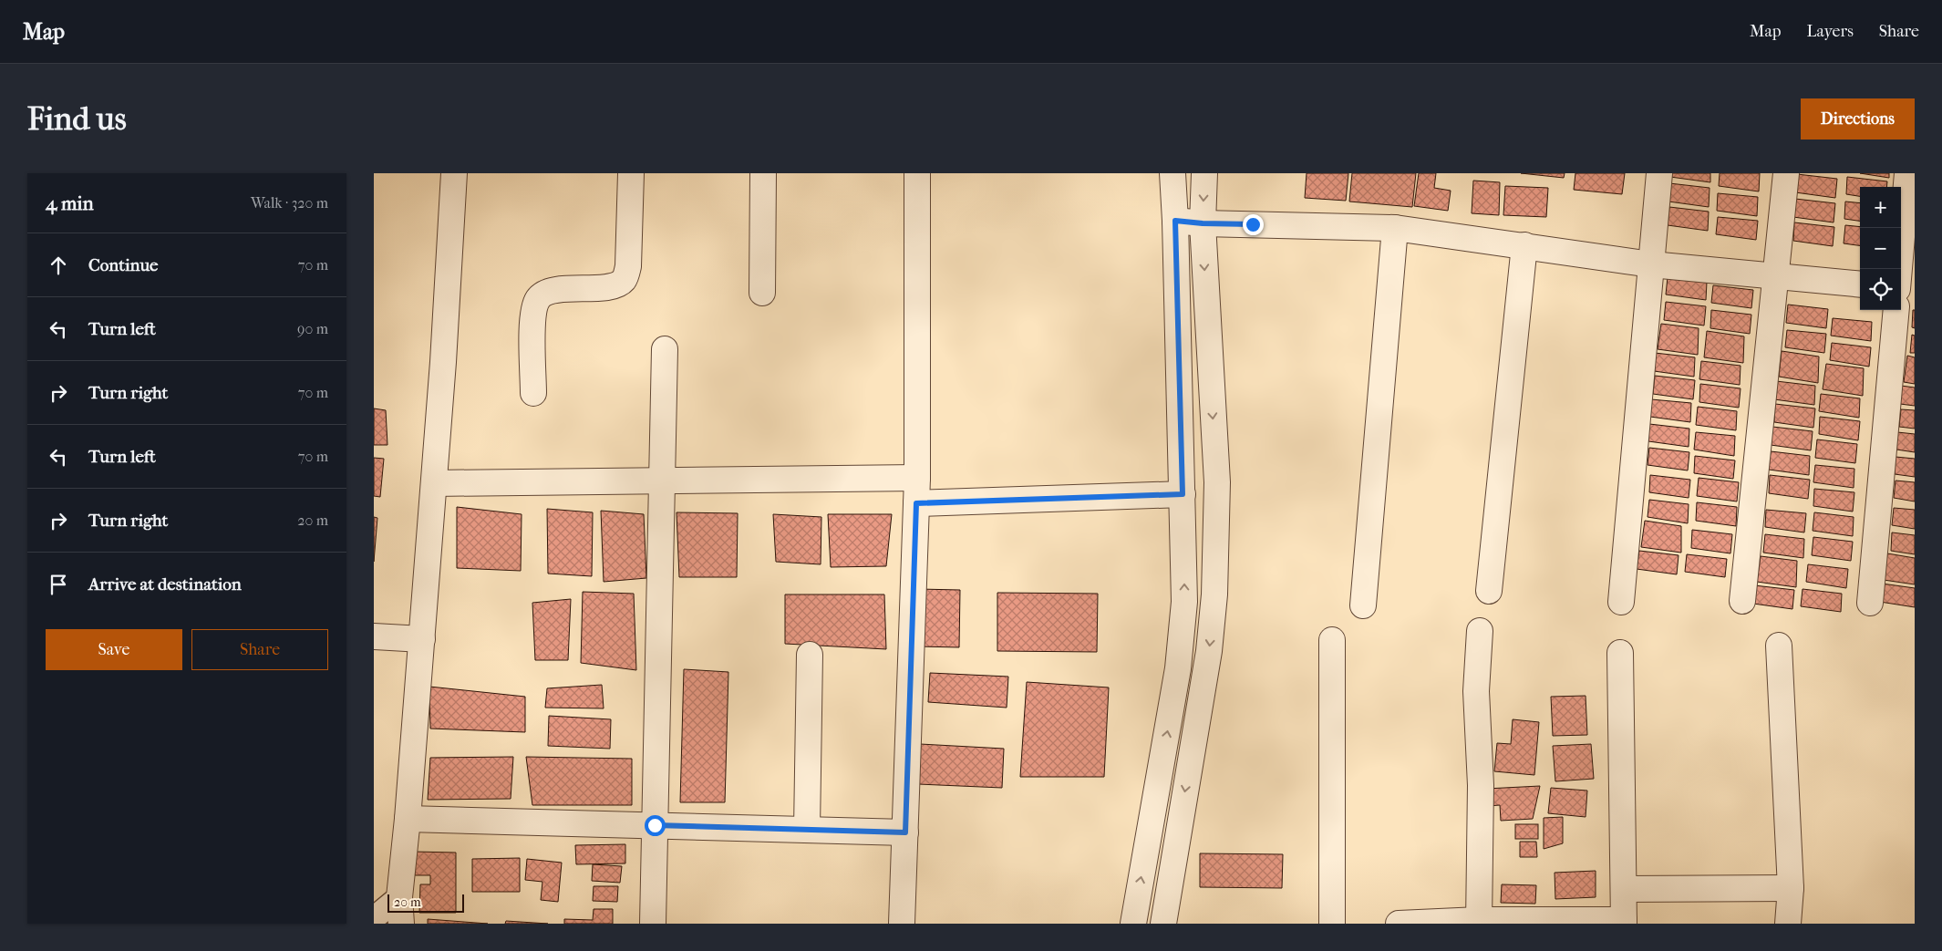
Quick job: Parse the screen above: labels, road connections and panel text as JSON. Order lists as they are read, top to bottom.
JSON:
{
  "scale_bar": "20 m",
  "page": {
    "header": "Map",
    "nav": ["Map", "Layers", "Share"],
    "buttons": [
      "Directions",
      ["Save", "Share"]
    ],
    "title": "Find us",
    "heading": ["4 min", "Walk · 320 m"],
    "map_buttons": ["+", "−"],
    "list": [
      ["Continue", "70 m"],
      ["Turn left", "90 m"],
      ["Turn right", "70 m"],
      ["Turn left", "70 m"],
      ["Turn right", "20 m"],
      "Arrive at destination"
    ],
    "scale": "20 m"
  }
}
